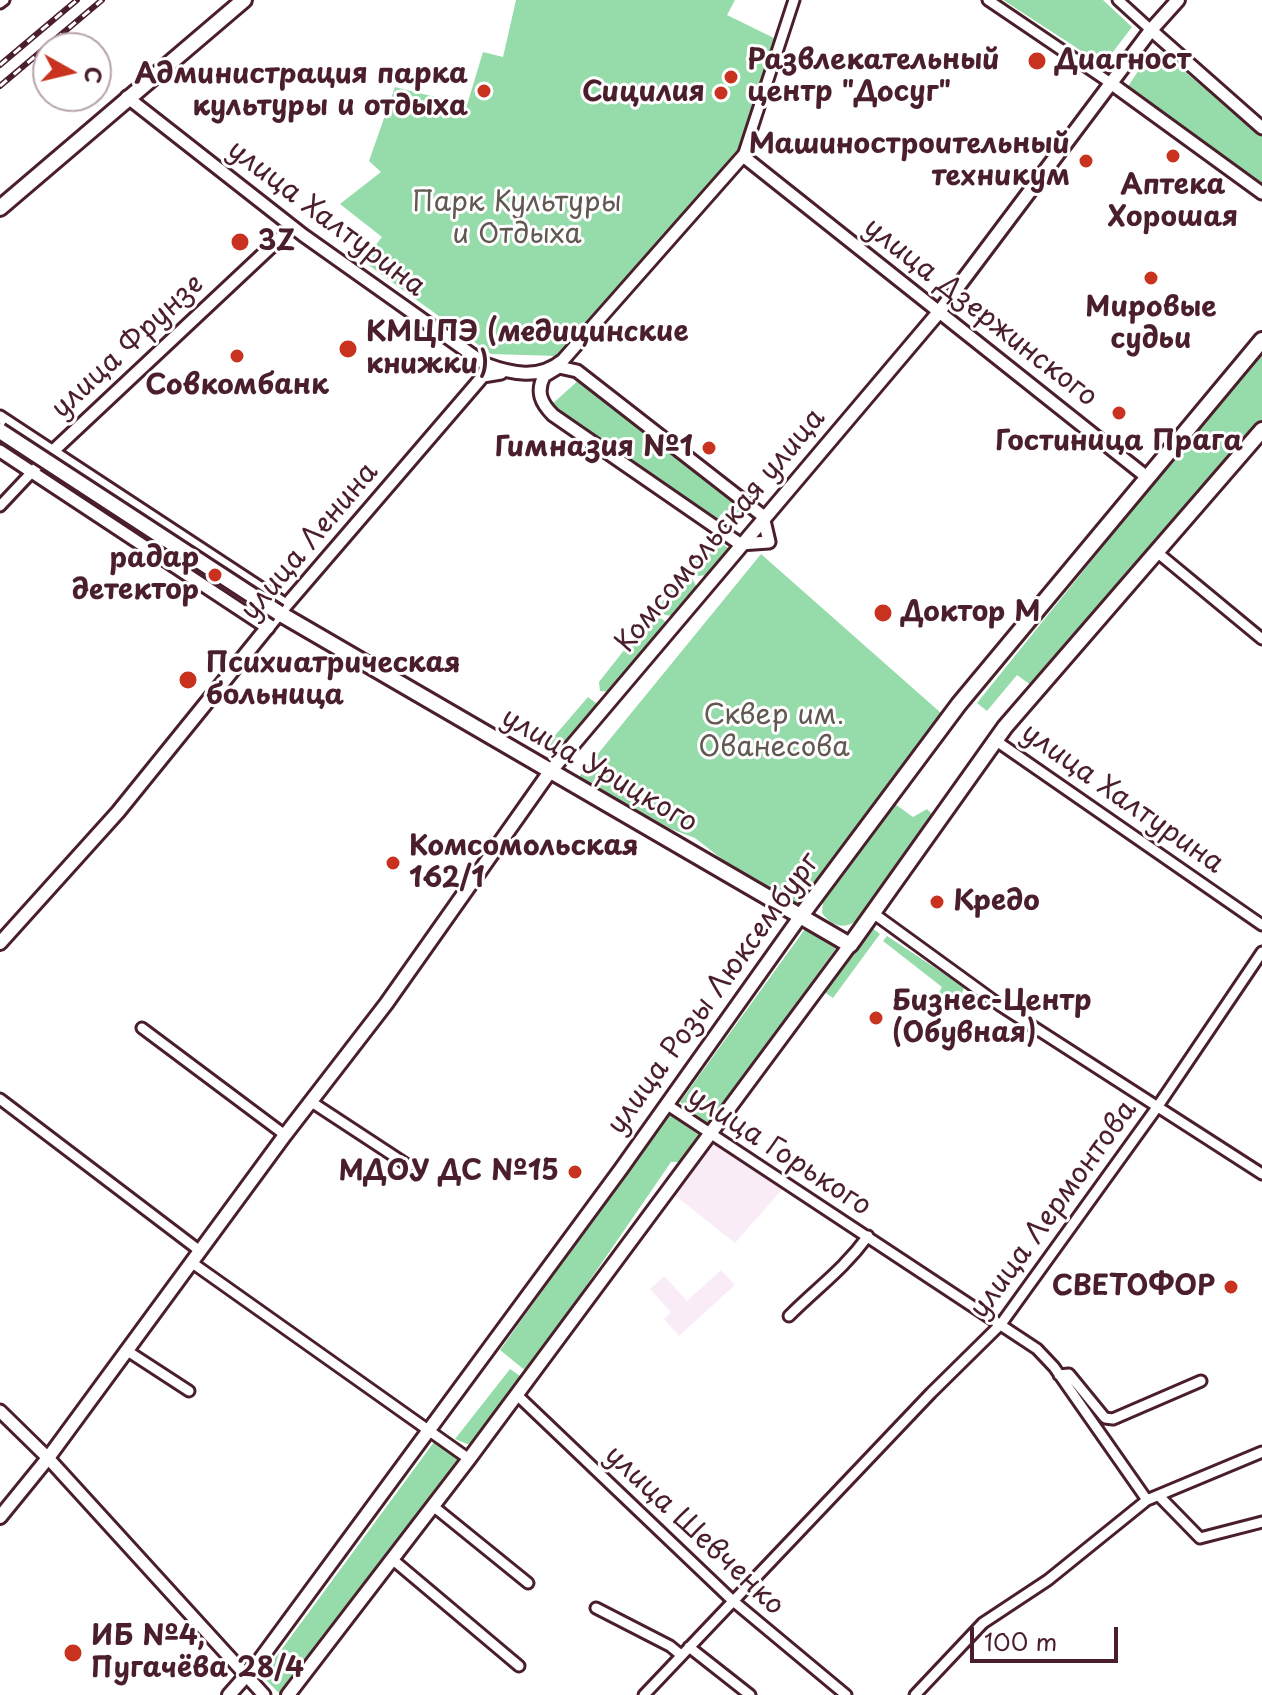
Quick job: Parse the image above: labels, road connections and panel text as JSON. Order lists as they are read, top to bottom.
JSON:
{
  "streets": {
    "main road": [
      "Комсомольская улица",
      "улица Ленина",
      "улица Урицкого",
      "улица Розы Люксембург"
    ],
    "street": [
      "улица Халтурина",
      "улица Дзержинского",
      "улица Фрунзе",
      "улица Горького",
      "улица Лермонтова",
      "улица Шевченко"
    ]
  },
  "crossings": [
    ["улица Халтурина", "улица Фрунзе"],
    ["улица Халтурина", "Комсомольская улица"],
    ["улица Халтурина", "улица Ленина"],
    ["улица Дзержинского", "Комсомольская улица"],
    ["улица Дзержинского", "улица Розы Люксембург"],
    ["улица Фрунзе", "улица Урицкого"],
    ["Комсомольская улица", "улица Урицкого"],
    ["улица Ленина", "улица Урицкого"],
    ["улица Урицкого", "улица Розы Люксембург"],
    ["улица Розы Люксембург", "улица Горького"],
    ["улица Горького", "улица Лермонтова"],
    ["улица Лермонтова", "улица Шевченко"]
  ],
  "parks": ["Парк Культуры и Отдыха", "Сквер им. Ованесова"],
  "places": [
    "Диагност",
    "Развлекательный центр \"Досуг\"",
    "Администрация парка культуры и отдыха",
    "Сицилия",
    "Аптека Хорошая",
    "Машиностроительный техникум",
    "3Z",
    "Мировые судьи",
    "КМЦПЭ (медицинские книжки)",
    "Совкомбанк",
    "Гостиница Прага",
    "Гимназия №1",
    "радар детектор",
    "Доктор М",
    "Психиатрическая больница",
    "Комсомольская 162/1",
    "Кредо",
    "Бизнес-Центр (Обувная)",
    "МДОУ ДС №15",
    "СВЕТОФОР",
    "ИБ №4, Пугачёва 28/4"
  ],
  "scale_bar": "100 m",
  "north": "right"
}
